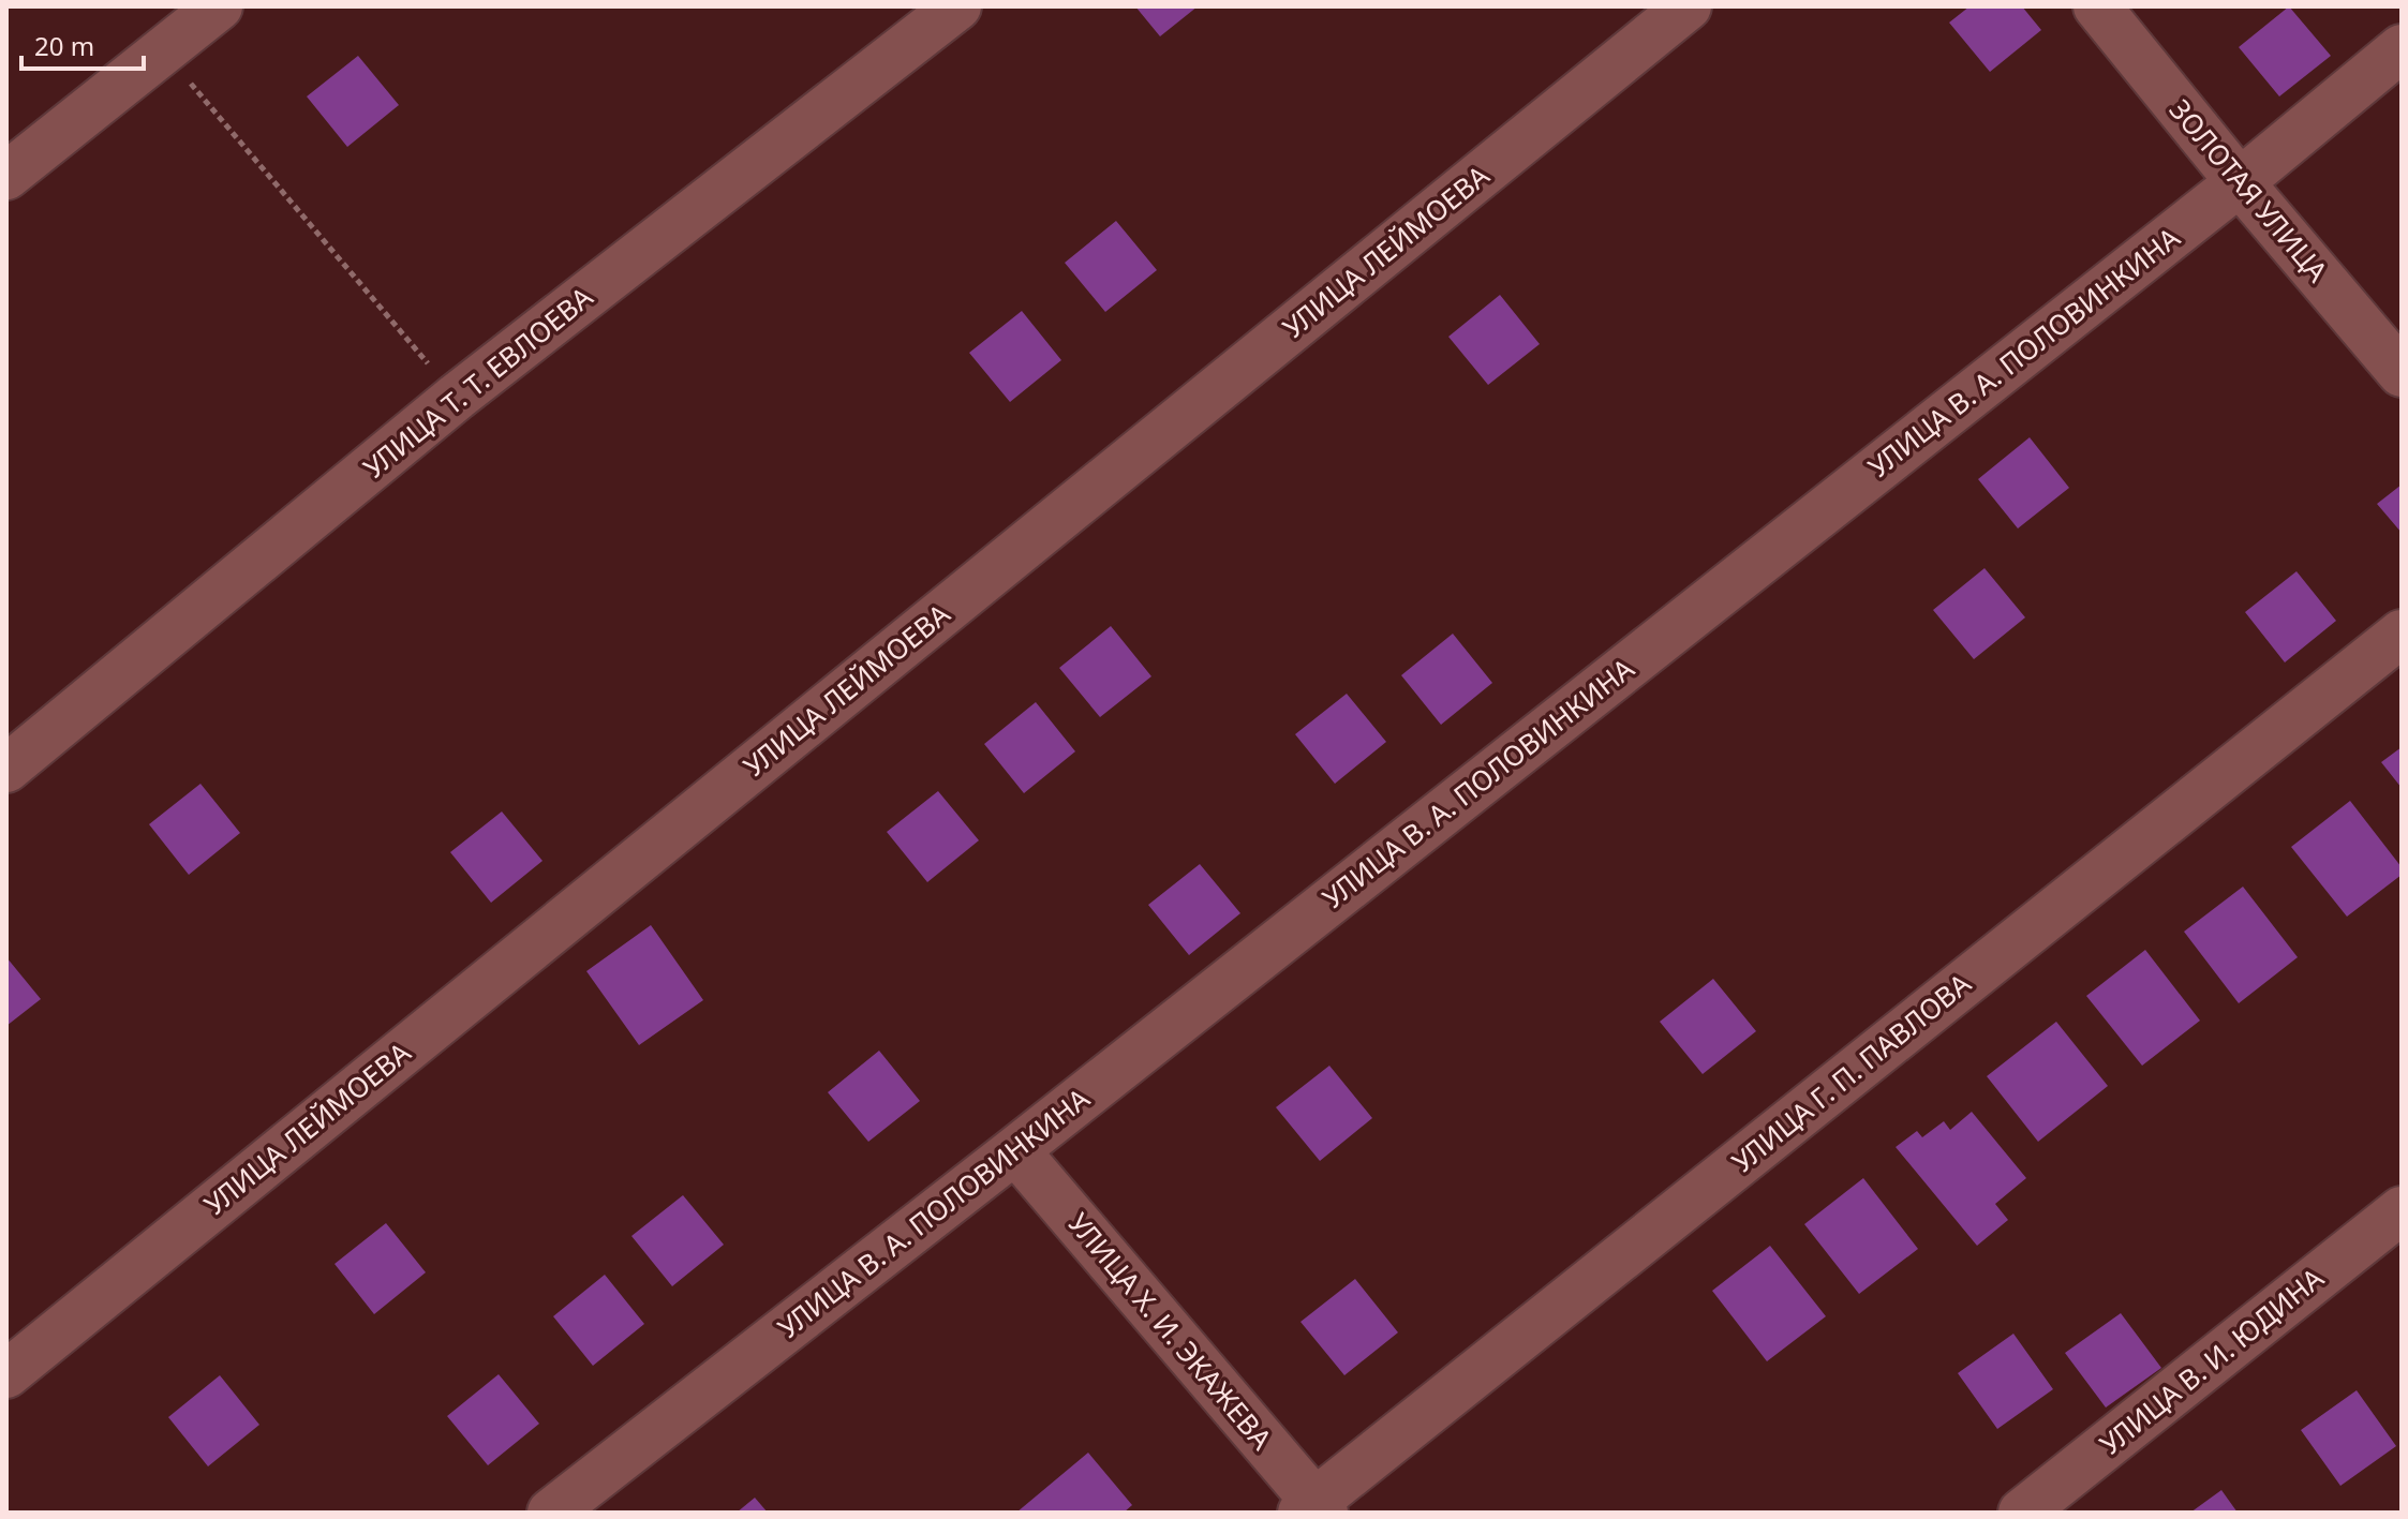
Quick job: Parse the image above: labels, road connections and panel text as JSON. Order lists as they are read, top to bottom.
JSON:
{
  "streets": {
    "street": [
      "ЗОЛОТАЯ УЛИЦА",
      "УЛИЦА ЛЕЙМОЕВА",
      "УЛИЦА В. А. ПОЛОВИНКИНА",
      "УЛИЦА Т. Т. ЕВЛОЕВА",
      "УЛИЦА Г. П. ПАВЛОВА",
      "УЛИЦА Х. И. ЭКАЖЕВА",
      "УЛИЦА В. И. ЮДИНА"
    ]
  },
  "crossings": [
    ["ЗОЛОТАЯ УЛИЦА", "УЛИЦА В. А. ПОЛОВИНКИНА"],
    ["УЛИЦА В. А. ПОЛОВИНКИНА", "УЛИЦА Х. И. ЭКАЖЕВА"],
    ["УЛИЦА Г. П. ПАВЛОВА", "УЛИЦА Х. И. ЭКАЖЕВА"]
  ],
  "scale_bar": "20 m"
}
